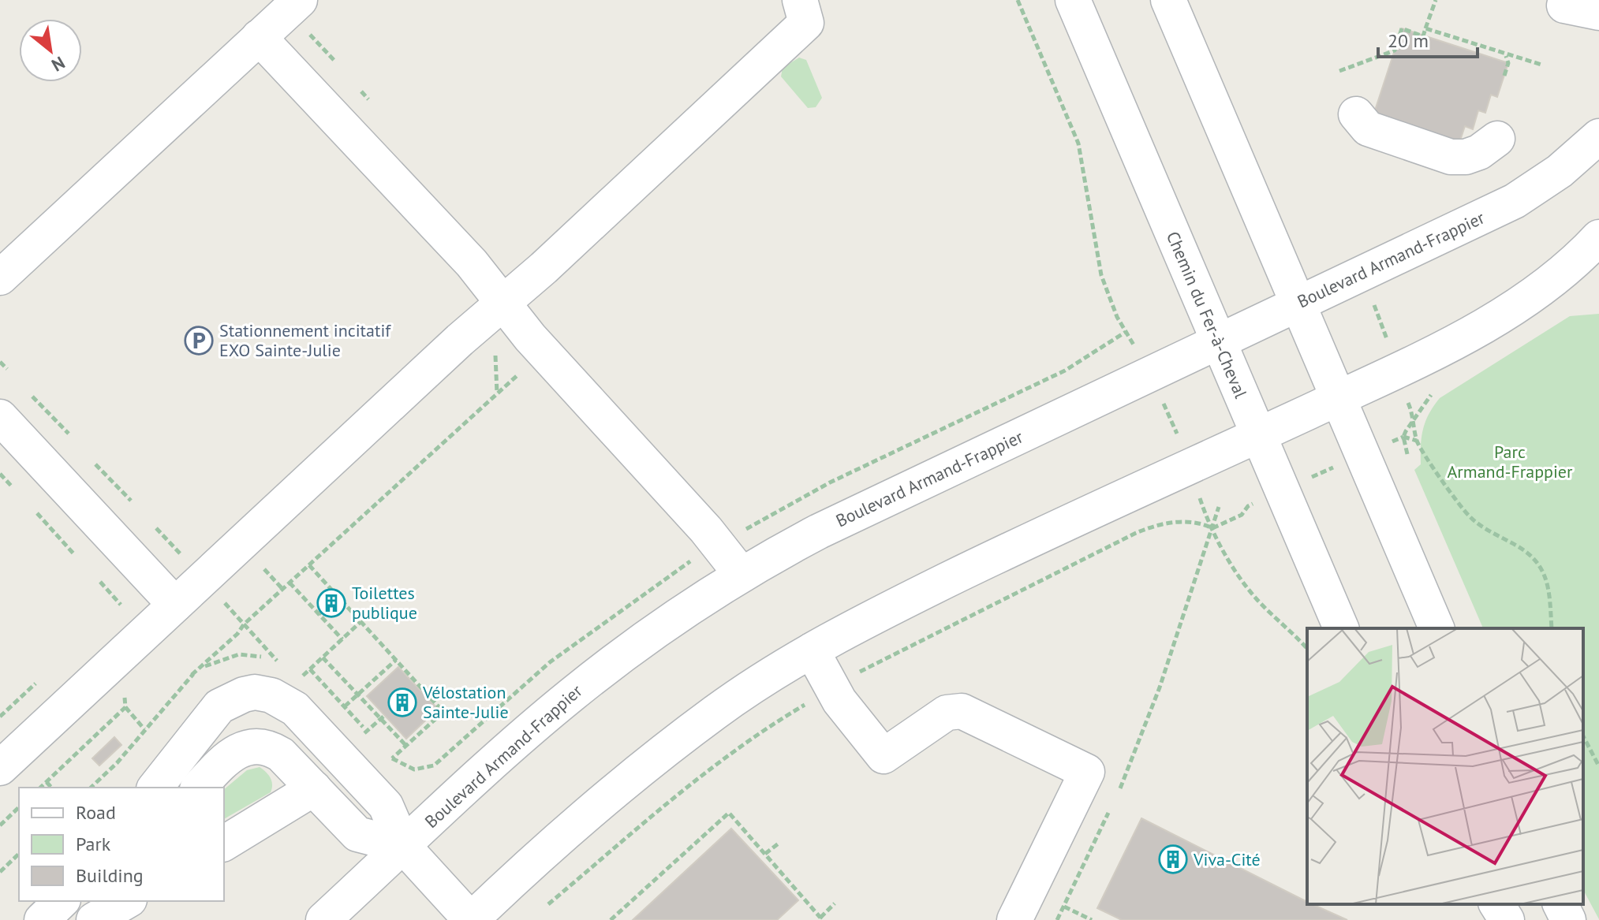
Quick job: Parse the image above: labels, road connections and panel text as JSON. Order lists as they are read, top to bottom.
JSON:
{
  "streets": {
    "street": ["Boulevard Armand-Frappier", "Chemin du Fer-à-Cheval"]
  },
  "crossings": [
    ["Boulevard Armand-Frappier", "Chemin du Fer-à-Cheval"]
  ],
  "parks": ["Parc Armand-Frappier"],
  "places": {
    "parking": ["Stationnement incitatif EXO Sainte-Julie"],
    "building": ["Toilettes publique", "Vélostation Sainte-Julie", "Viva-Cité"]
  },
  "legend": ["Road", "Park", "Building"],
  "scale_bar": "20 m",
  "north": "bottom right"
}
